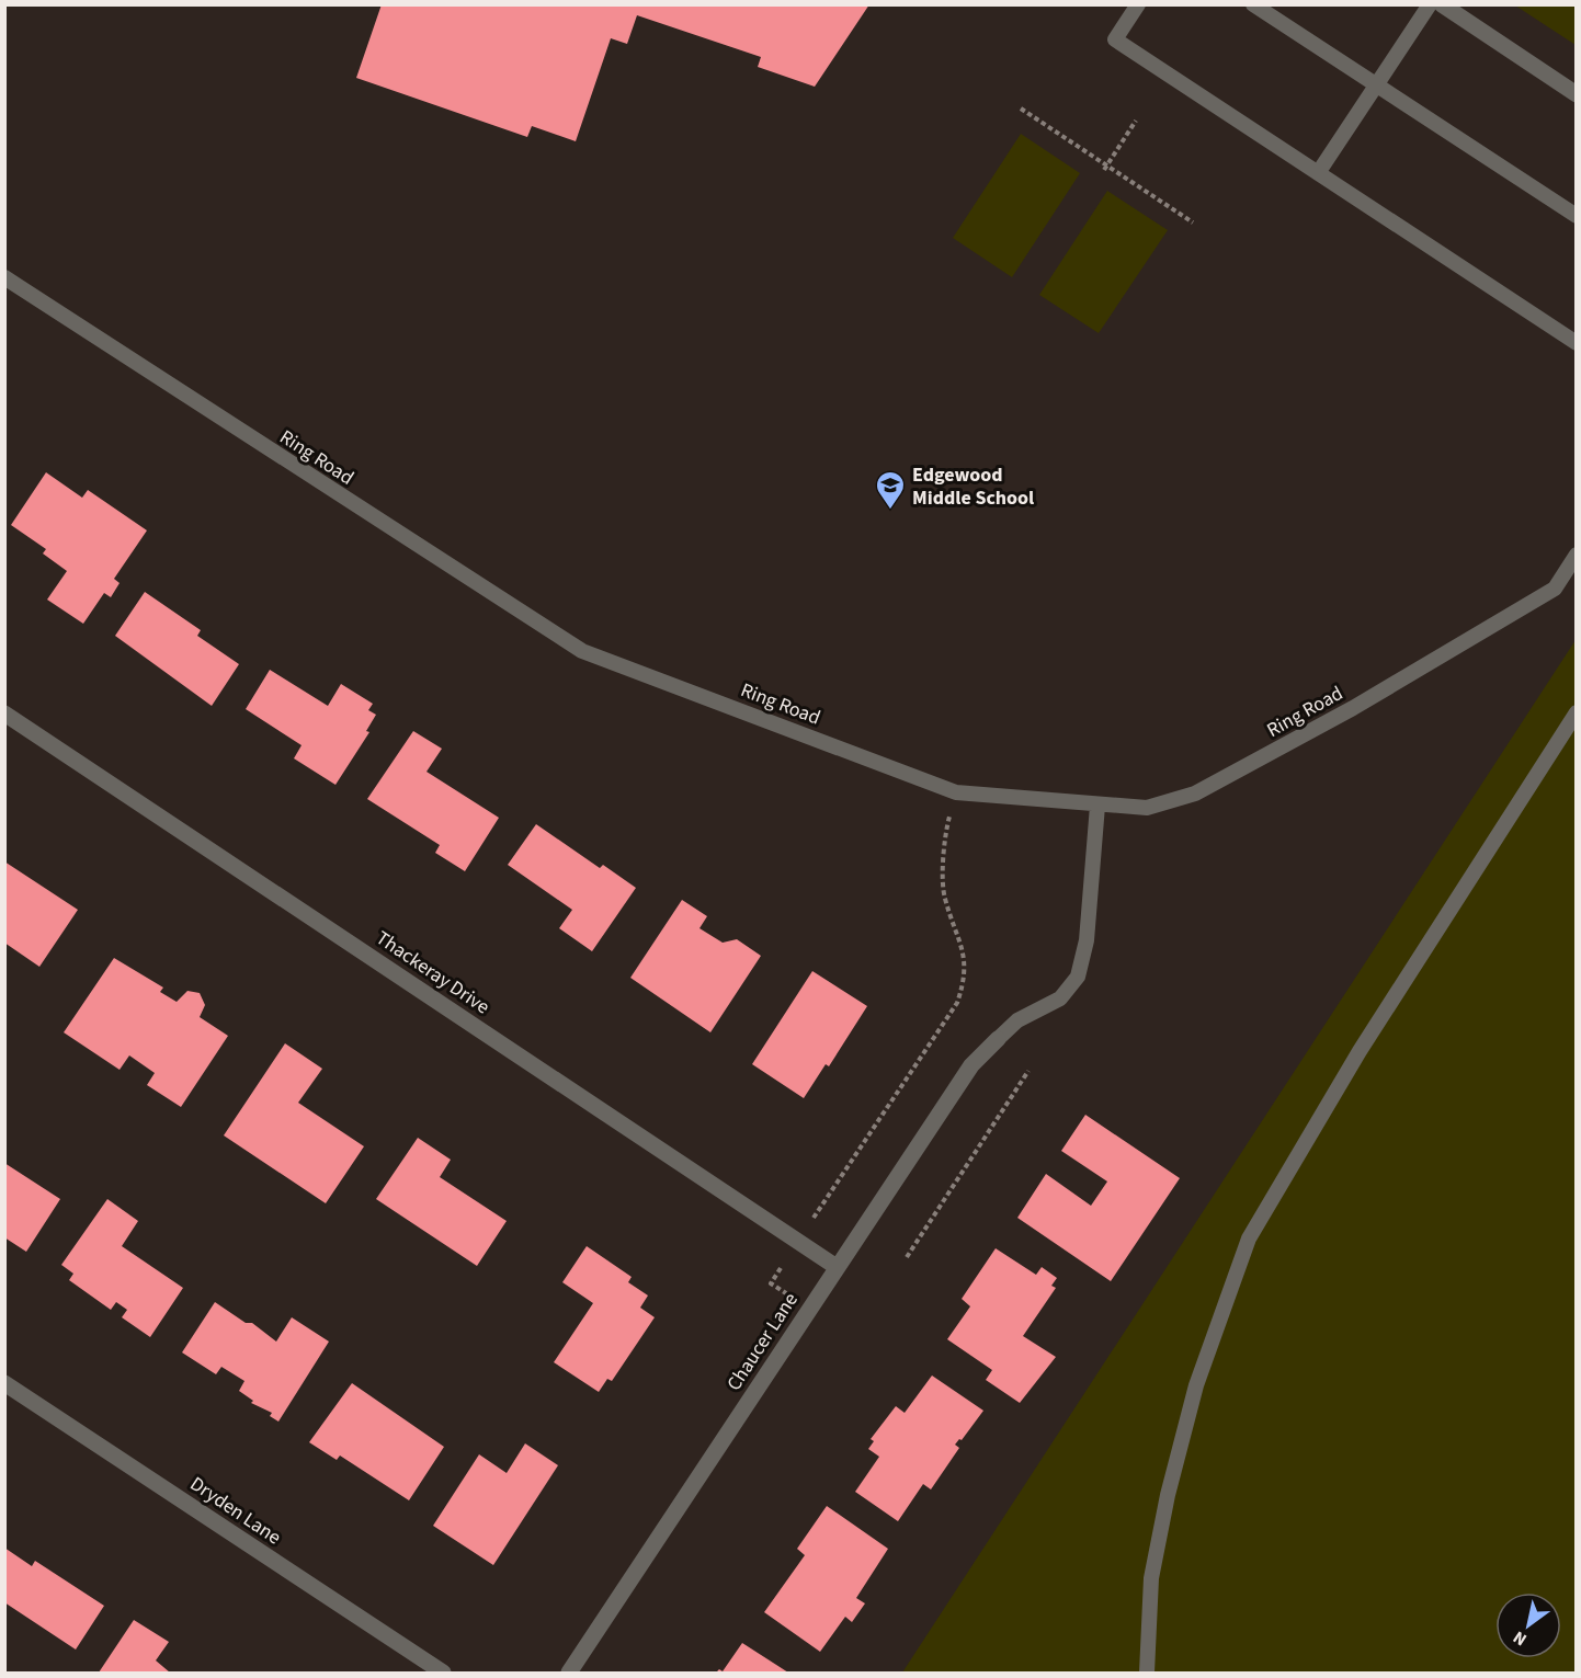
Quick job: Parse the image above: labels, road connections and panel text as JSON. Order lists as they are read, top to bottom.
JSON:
{
  "streets": {
    "street": ["Thackeray Drive", "Chaucer Lane", "Dryden Lane"],
    "lane": ["Ring Road"]
  },
  "crossings": [
    ["Thackeray Drive", "Chaucer Lane"]
  ],
  "places": {
    "school or university": ["Edgewood Middle School"]
  },
  "north": "bottom left"
}
